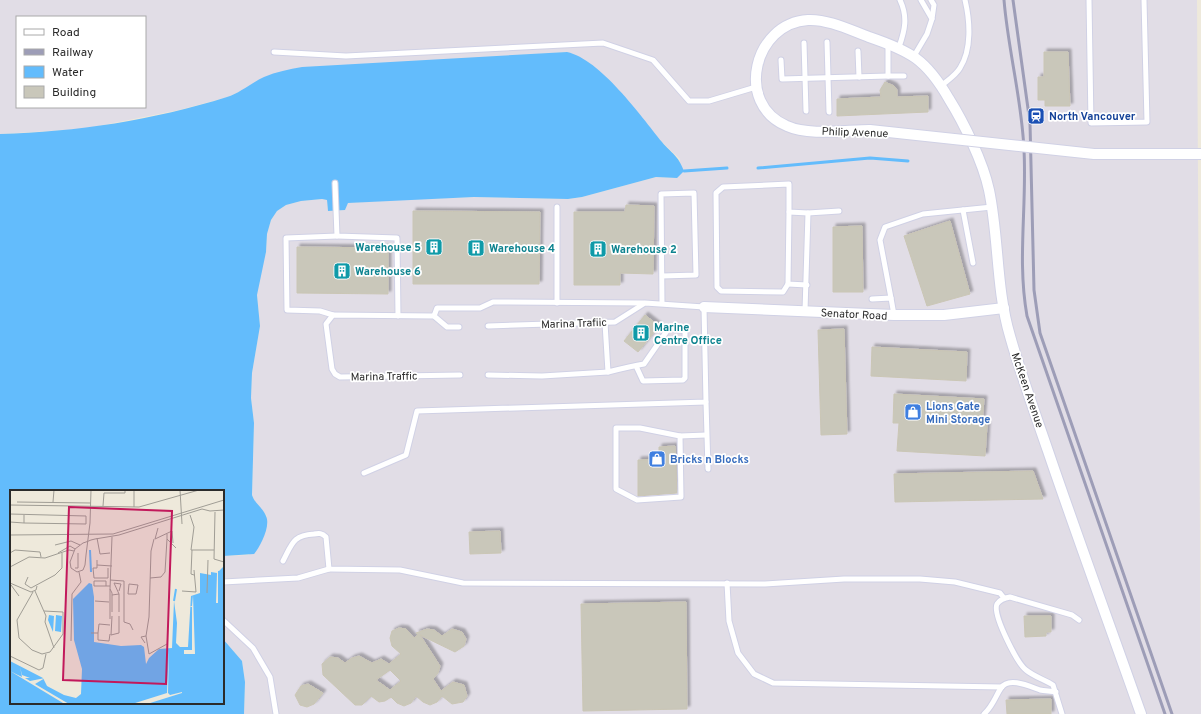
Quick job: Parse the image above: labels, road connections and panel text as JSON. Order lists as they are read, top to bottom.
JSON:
{
  "streets": {
    "street": ["Philip Avenue", "Senator Road", "McKeen Avenue"],
    "lane": ["Marina Trafiic", "Marina Traffic"]
  },
  "crossings": [
    ["Philip Avenue", "McKeen Avenue"],
    ["Senator Road", "McKeen Avenue"]
  ],
  "places": {
    "station": ["North Vancouver"],
    "building": [
      "Warehouse 5",
      "Warehouse 4",
      "Warehouse 2",
      "Warehouse 6",
      "Marine Centre Office"
    ],
    "shop": ["Lions Gate Mini Storage", "Bricks n Blocks"]
  },
  "legend": [
    "Road",
    "Railway",
    "Water",
    "Building"
  ]
}
